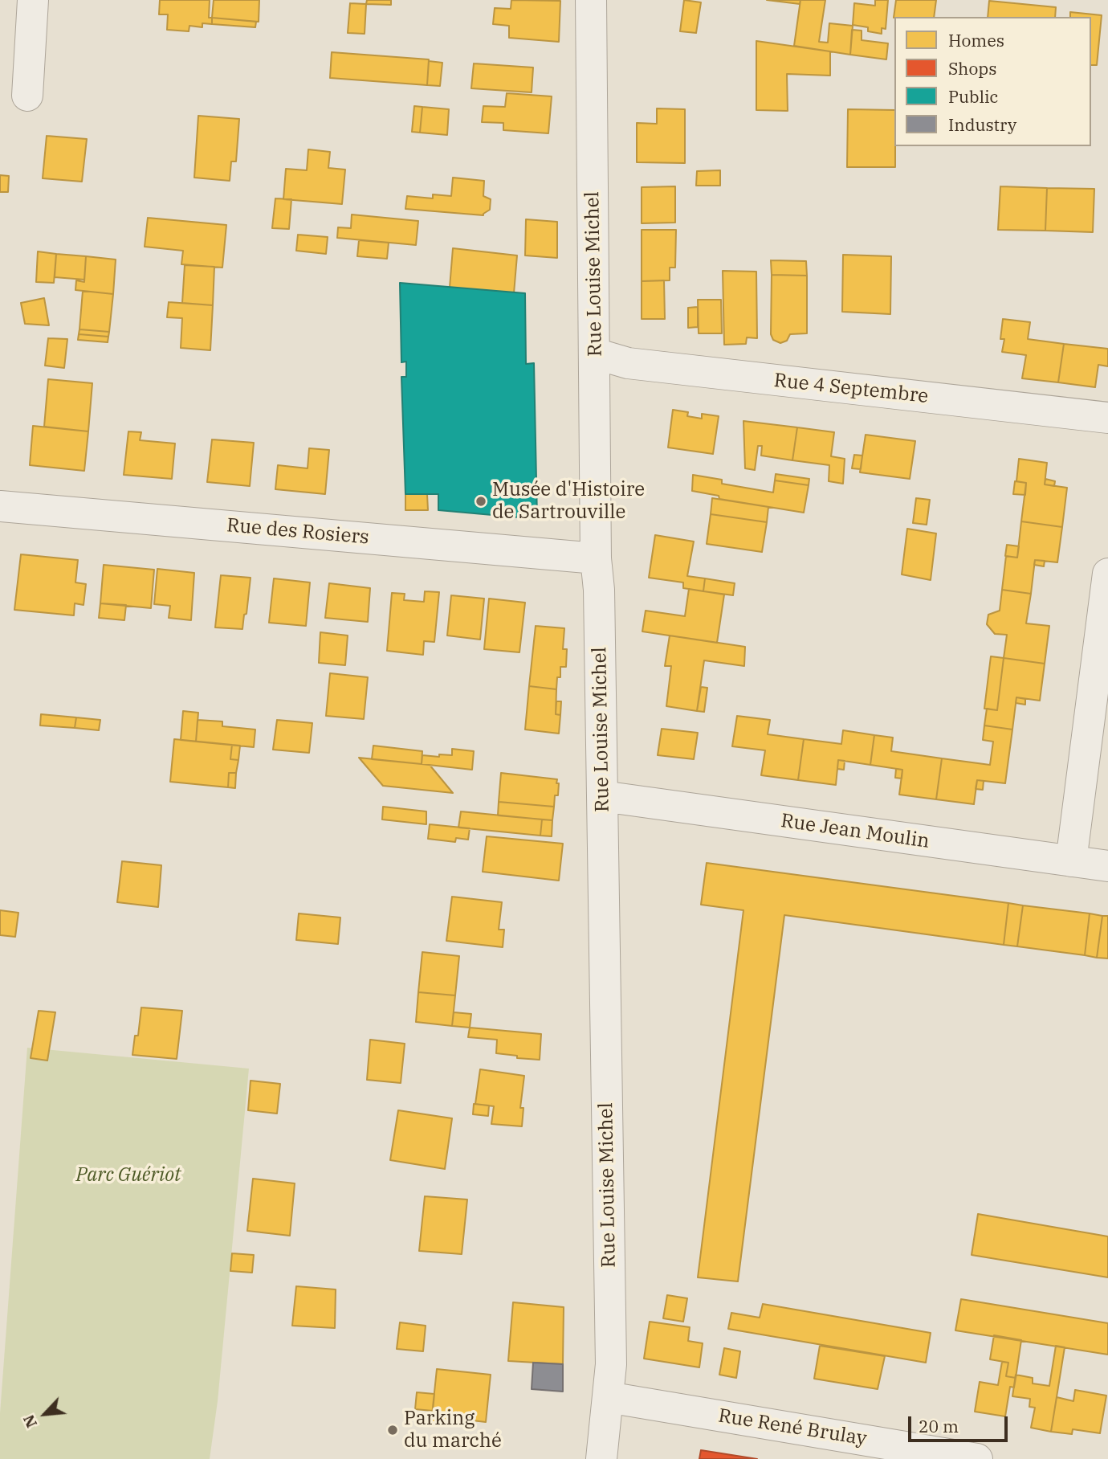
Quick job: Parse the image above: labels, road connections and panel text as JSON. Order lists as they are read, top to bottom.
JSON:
{
  "streets": {
    "street": [
      "Rue Louise Michel",
      "Rue 4 Septembre",
      "Rue des Rosiers",
      "Rue Jean Moulin",
      "Rue René Brulay"
    ]
  },
  "crossings": [
    ["Rue Louise Michel", "Rue 4 Septembre"],
    ["Rue Louise Michel", "Rue des Rosiers"],
    ["Rue Louise Michel", "Rue Jean Moulin"],
    ["Rue Louise Michel", "Rue René Brulay"]
  ],
  "parks": ["Parc Guériot"],
  "places": ["Musée d'Histoire de Sartrouville", "Parking du marché"],
  "legend": [
    "Homes",
    "Shops",
    "Public",
    "Industry"
  ],
  "scale_bar": "20 m",
  "north": "bottom left"
}
